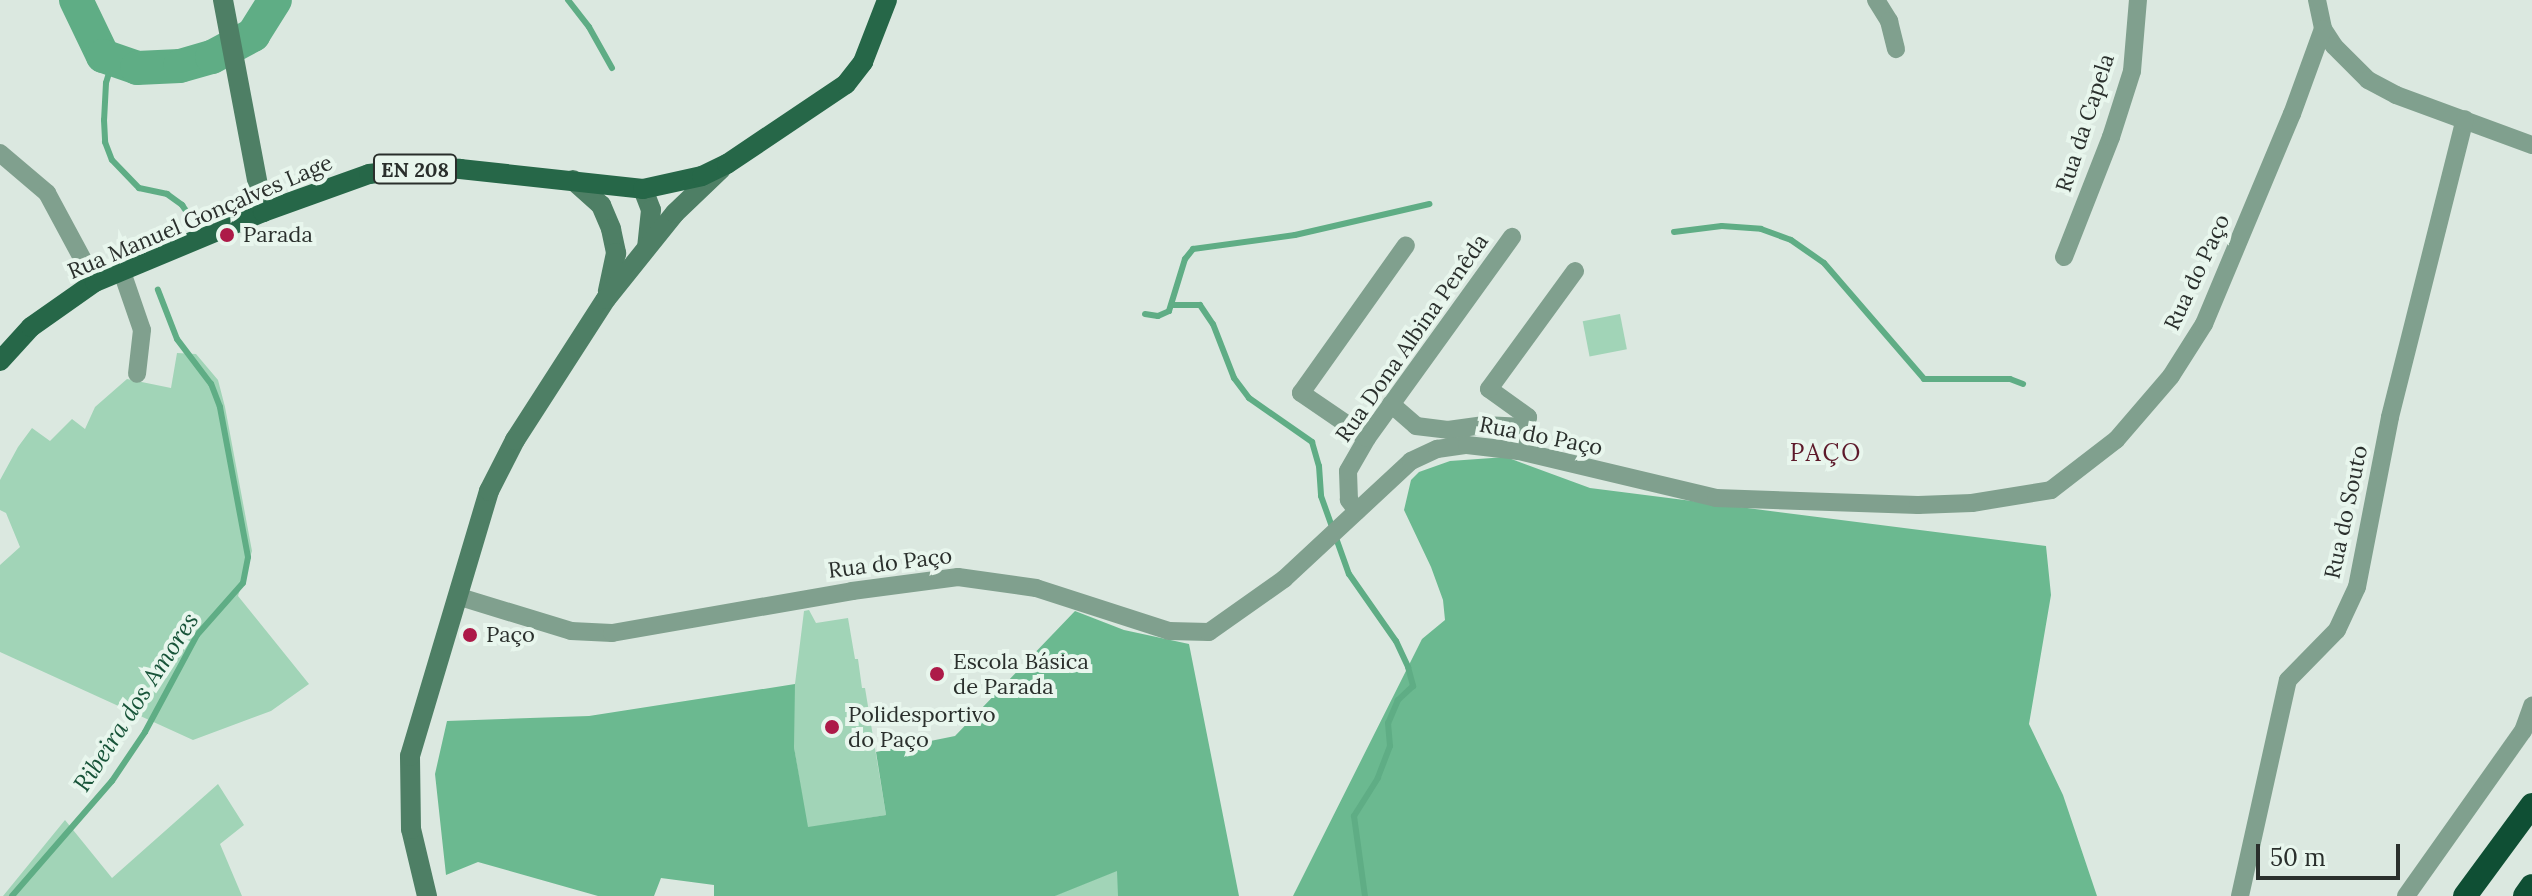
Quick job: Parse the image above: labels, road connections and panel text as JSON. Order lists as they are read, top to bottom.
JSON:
{
  "streets": {
    "main road": ["EN 208", "Rua Manuel Gonçalves Lage"],
    "street": [
      "Rua da Capela",
      "Rua do Paço",
      "Rua Dona Albina Penêda",
      "Rua do Souto"
    ]
  },
  "crossings": [
    ["Rua do Paço", "Rua Dona Albina Penêda"]
  ],
  "districts": ["PAÇO"],
  "water": ["Ribeira dos Amores"],
  "places": [
    "Parada",
    "Paço",
    "Escola Básica de Parada",
    "Polidesportivo do Paço"
  ],
  "scale_bar": "50 m"
}
